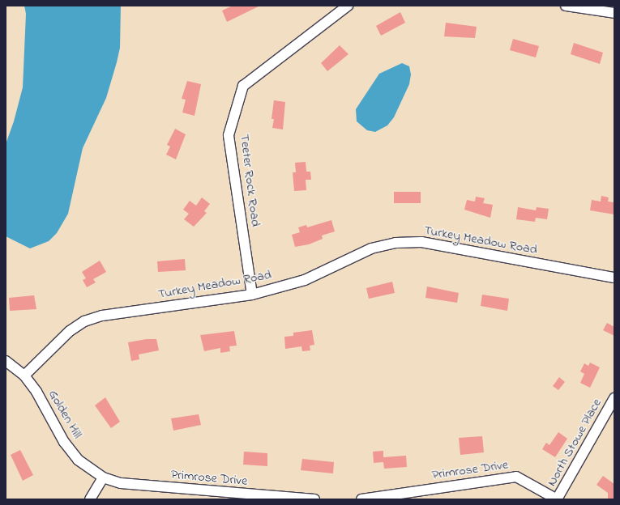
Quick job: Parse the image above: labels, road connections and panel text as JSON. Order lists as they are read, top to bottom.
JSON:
{
  "streets": {
    "street": [
      "Teeter Rock Road",
      "Turkey Meadow Road",
      "Golden Hill",
      "North Stowe Place",
      "Primrose Drive"
    ]
  },
  "crossings": [
    ["Teeter Rock Road", "Turkey Meadow Road"],
    ["Turkey Meadow Road", "Golden Hill"],
    ["Golden Hill", "Primrose Drive"],
    ["North Stowe Place", "Primrose Drive"]
  ]
}
